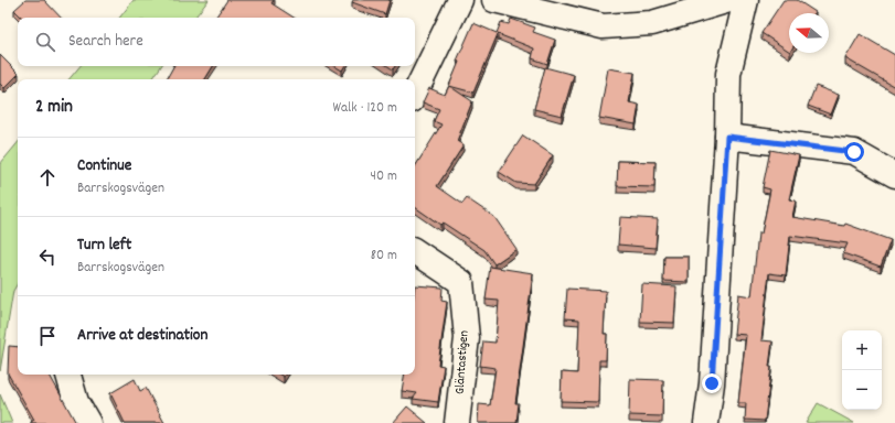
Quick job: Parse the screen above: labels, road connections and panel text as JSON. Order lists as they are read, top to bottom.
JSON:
{
  "streets": {
    "street": ["Gläntastigen"]
  },
  "north": "left",
  "page": {
    "search": "Search here",
    "heading": ["2 min", "Walk · 120 m"],
    "list": [
      ["Continue", "Barrskogsvägen", "40 m"],
      ["Turn left", "Barrskogsvägen", "80 m"],
      "Arrive at destination"
    ],
    "map_buttons": ["+", "−"]
  }
}
